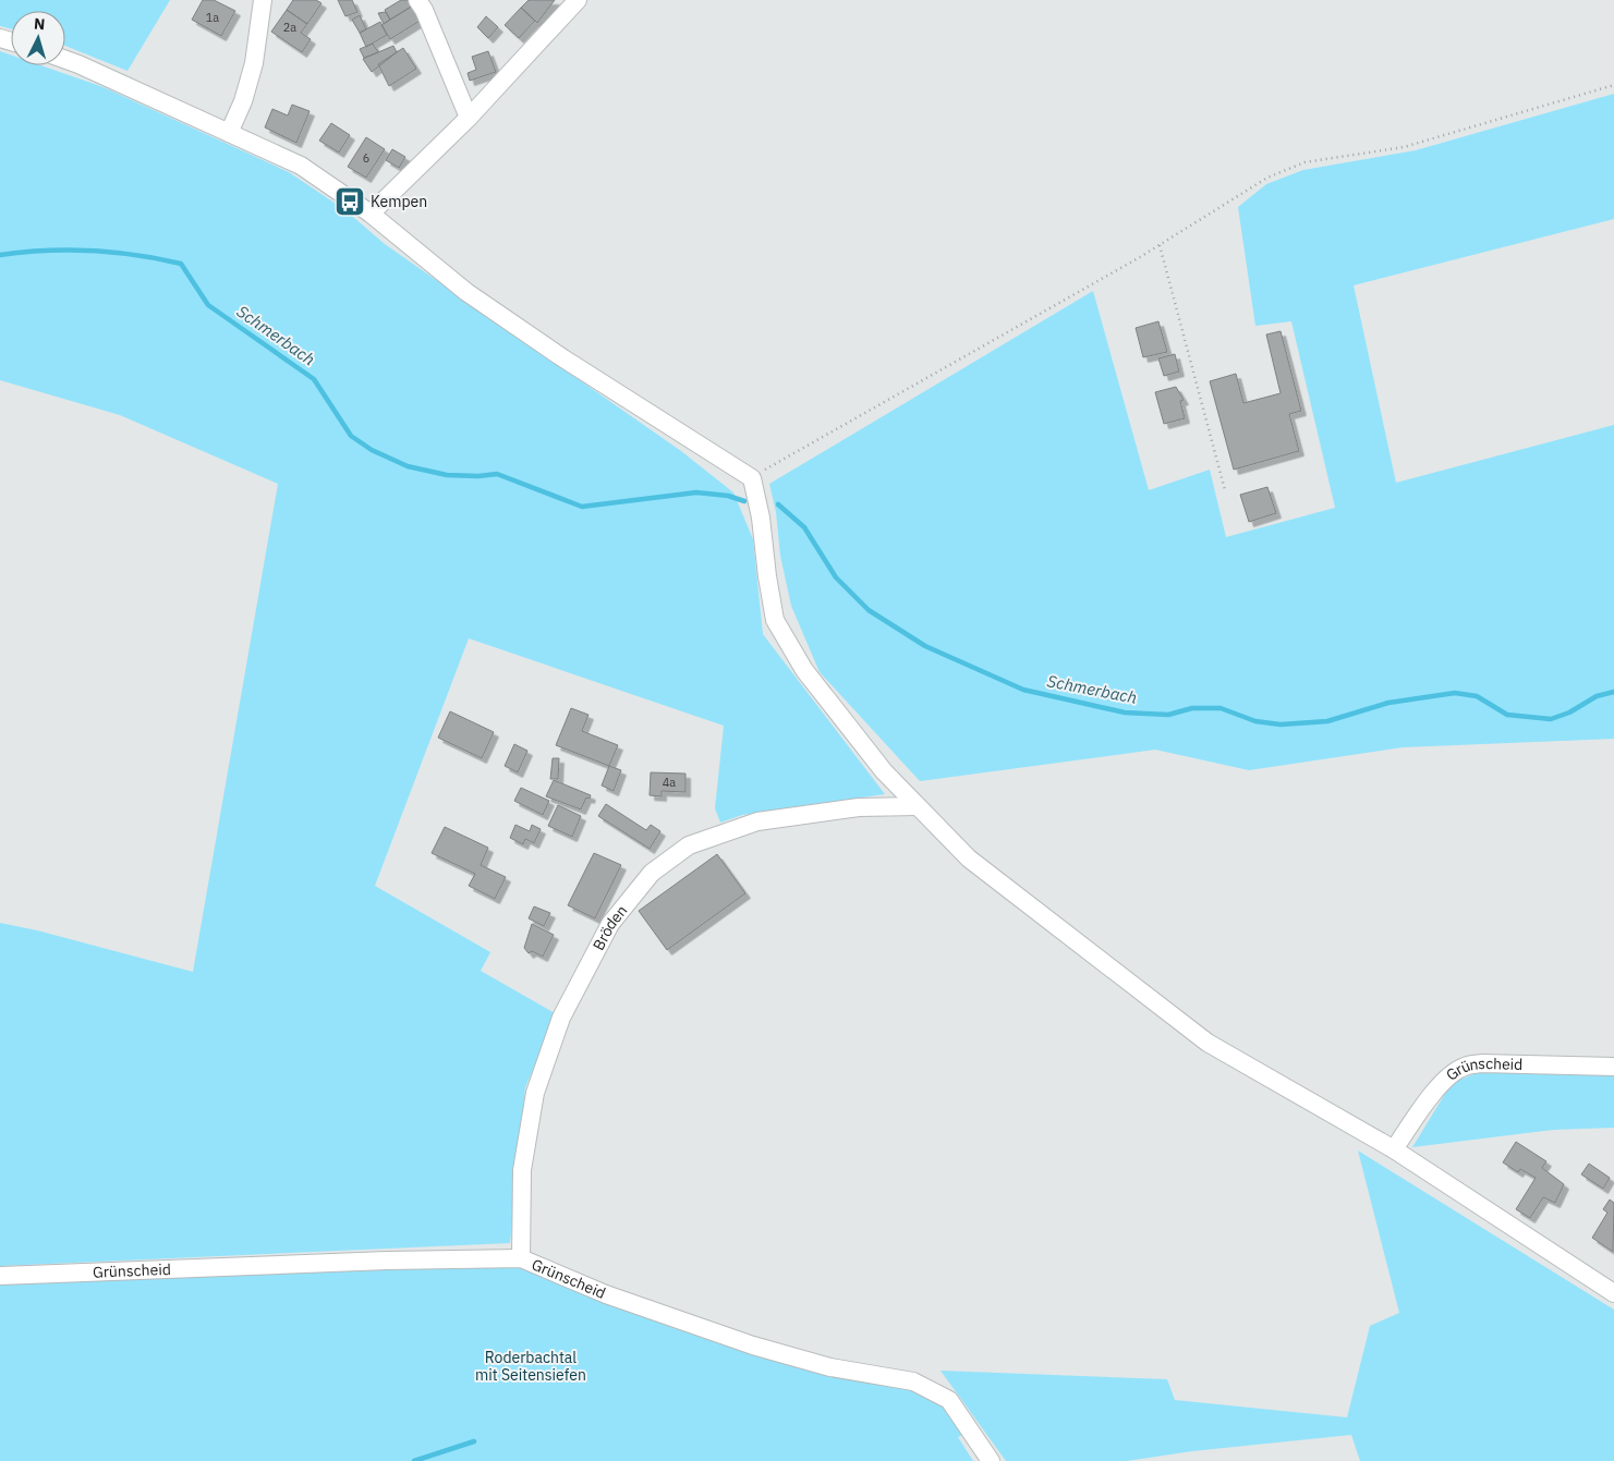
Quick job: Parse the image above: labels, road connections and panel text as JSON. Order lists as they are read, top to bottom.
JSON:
{
  "streets": {
    "street": ["Bröden", "Grünscheid"]
  },
  "crossings": [
    ["Bröden", "Grünscheid"]
  ],
  "water": ["Schmerbach"],
  "parks": ["Roderbachtal mit Seitensiefen"],
  "places": {
    "bus stop": ["Kempen"]
  },
  "house_numbers": [
    "1a",
    "2a",
    "6",
    "4a"
  ],
  "north": "top"
}
